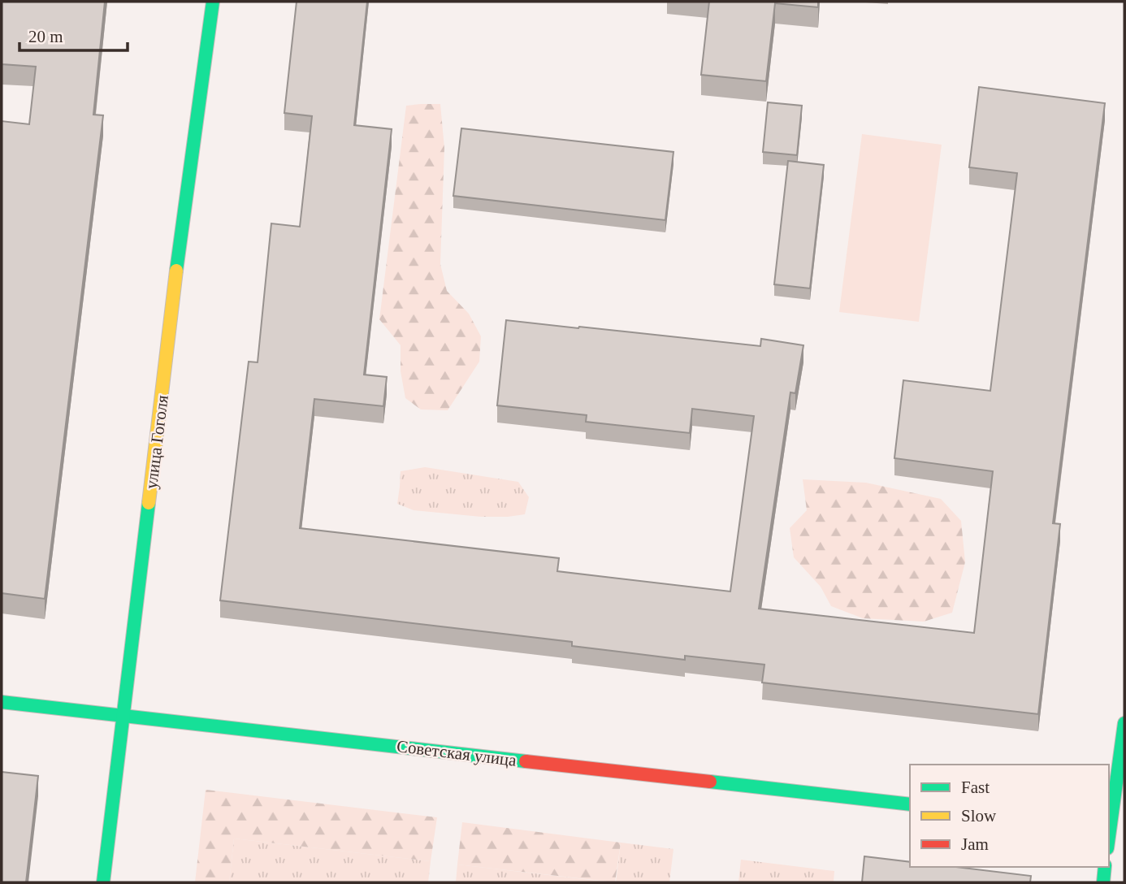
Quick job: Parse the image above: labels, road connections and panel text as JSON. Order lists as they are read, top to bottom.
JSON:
{
  "streets": {
    "main road": ["улица Гоголя", "Советская улица"]
  },
  "crossings": [
    ["улица Гоголя", "Советская улица"]
  ],
  "legend": ["Fast", "Slow", "Jam"],
  "scale_bar": "20 m"
}
